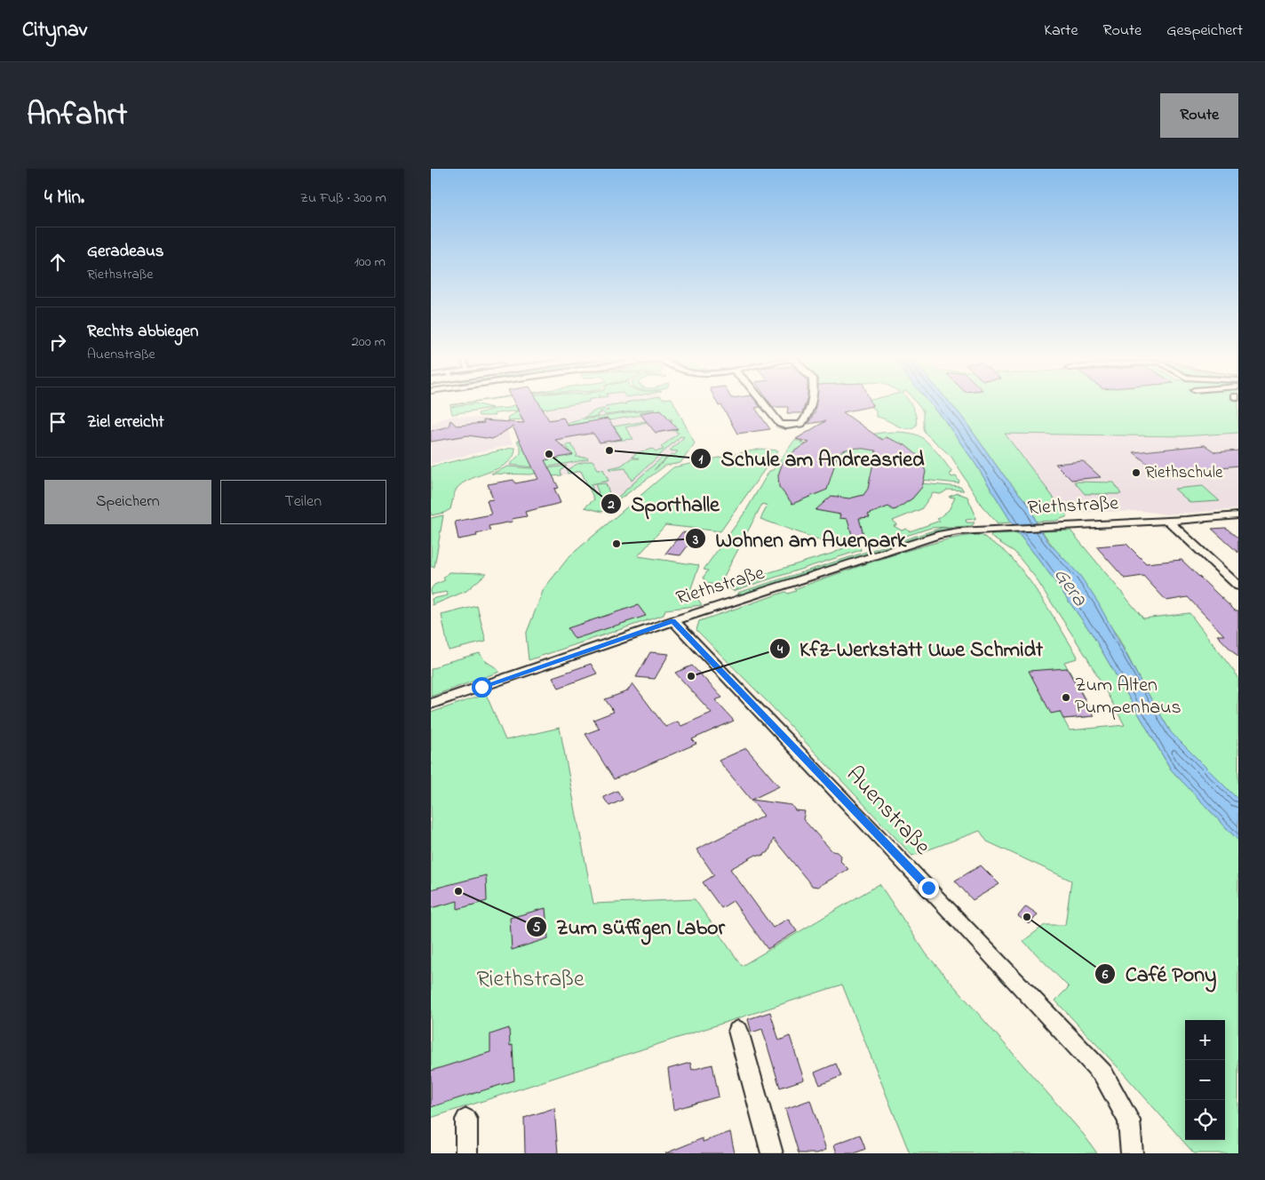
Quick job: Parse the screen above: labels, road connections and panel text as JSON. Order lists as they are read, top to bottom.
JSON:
{
  "streets": {
    "street": ["Riethstraße", "Auenstraße"]
  },
  "crossings": [
    ["Riethstraße", "Auenstraße"]
  ],
  "water": ["Gera"],
  "parks": ["Riethstraße"],
  "places": [
    "Schule am Andreasried",
    "Sporthalle",
    "Riethschule",
    "Wohnen am Auenpark",
    "Kfz-Werkstatt Uwe Schmidt",
    "Zum Alten Pumpenhaus",
    "Zum süffigen Labor",
    "Café Pony"
  ],
  "page": {
    "header": "Citynav",
    "nav": ["Karte", "Route", "Gespeichert"],
    "title": "Anfahrt",
    "buttons": [
      "Route",
      ["Speichern", "Teilen"]
    ],
    "heading": ["4 Min.", "Zu Fuß · 300 m"],
    "list": [
      ["Geradeaus", "Riethstraße", "100 m"],
      ["Rechts abbiegen", "Auenstraße", "200 m"],
      "Ziel erreicht"
    ],
    "map_buttons": ["+", "−"]
  }
}
